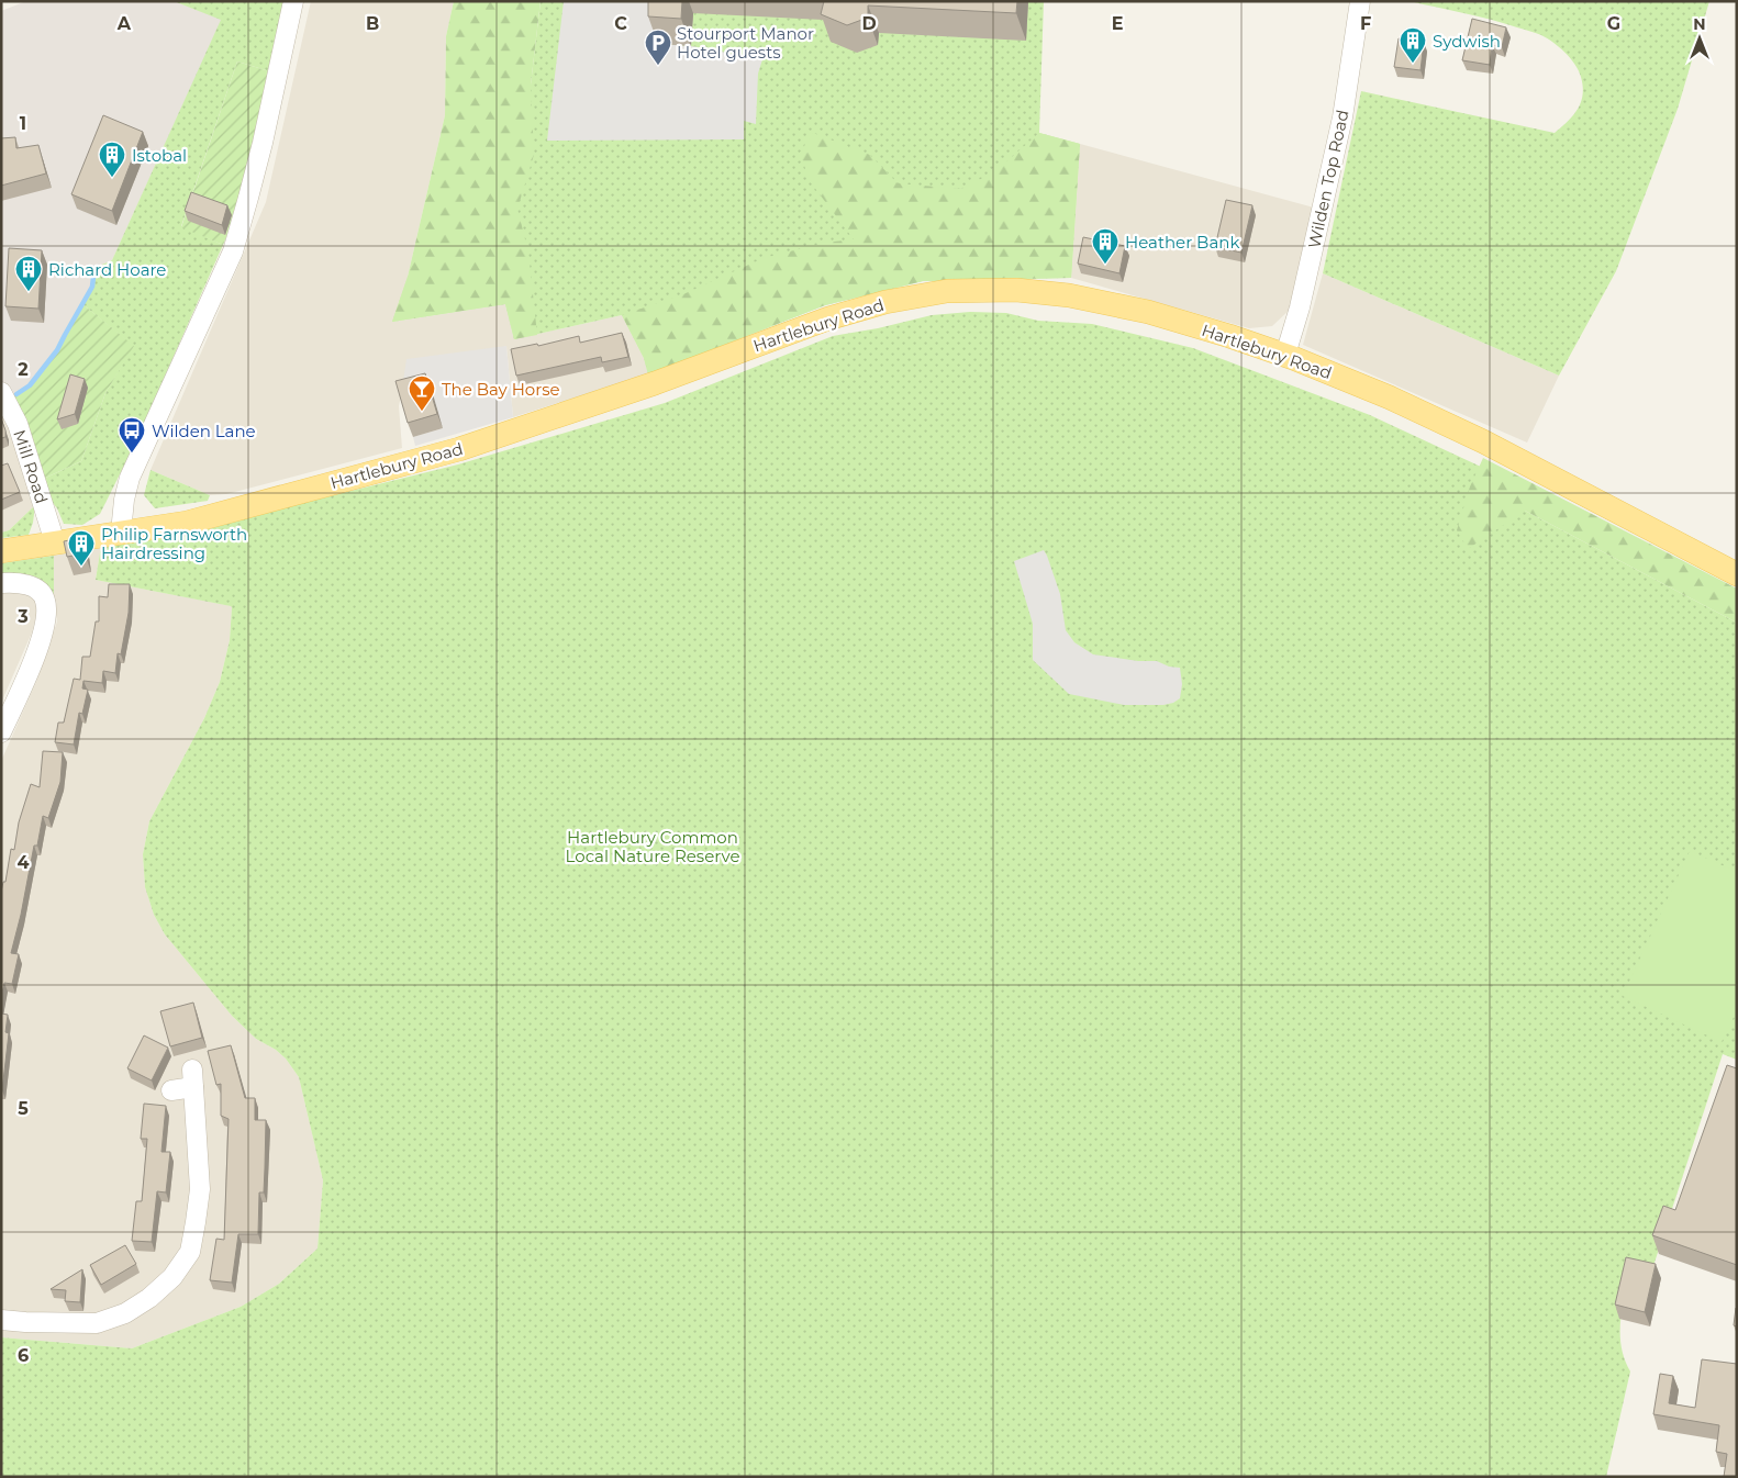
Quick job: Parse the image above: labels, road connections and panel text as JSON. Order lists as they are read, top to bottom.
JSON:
{
  "streets": {
    "main road": ["Hartlebury Road"],
    "street": ["Wilden Top Road", "Mill Road"]
  },
  "crossings": [
    ["Wilden Top Road", "Hartlebury Road"],
    ["Hartlebury Road", "Mill Road"]
  ],
  "parks": ["Hartlebury Common Local Nature Reserve"],
  "places": {
    "building": [
      "Sydwish",
      "Istobal",
      "Heather Bank",
      "Richard Hoare",
      "Philip Farnsworth Hairdressing"
    ],
    "parking": ["Stourport Manor Hotel guests"],
    "bar": ["The Bay Horse"],
    "bus stop": ["Wilden Lane"]
  },
  "north": "top",
  "grid": {
    "columns": [
      "A",
      "B",
      "C",
      "D",
      "E",
      "F",
      "G"
    ],
    "rows": [
      "1",
      "2",
      "3",
      "4",
      "5",
      "6"
    ]
  }
}
